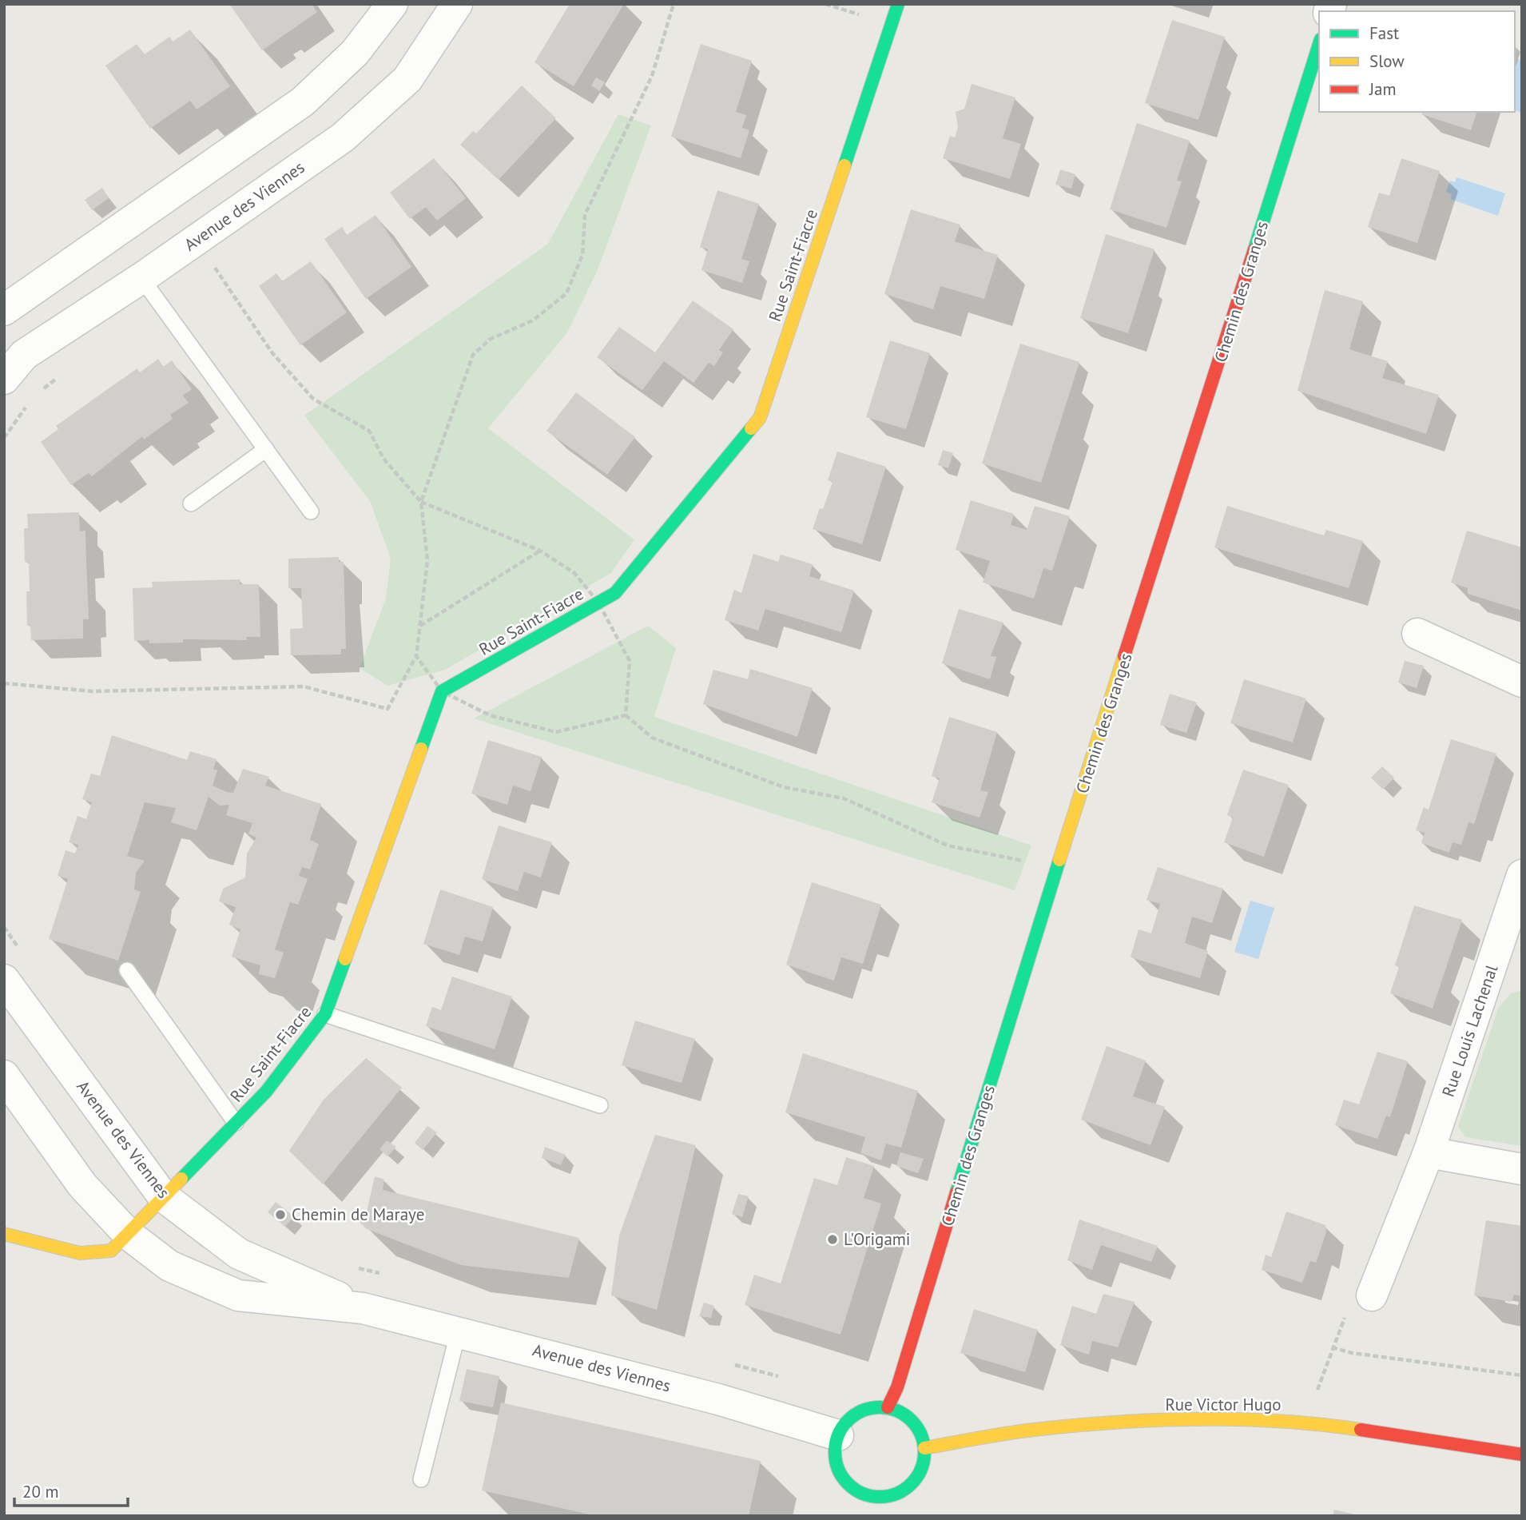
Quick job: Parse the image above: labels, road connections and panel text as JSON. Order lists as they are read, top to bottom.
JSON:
{
  "streets": {
    "street": [
      "Avenue des Viennes",
      "Rue Saint-Fiacre",
      "Chemin des Granges",
      "Rue Louis Lachenal",
      "Rue Victor Hugo"
    ]
  },
  "crossings": [
    ["Avenue des Viennes", "Rue Saint-Fiacre"],
    ["Avenue des Viennes", "Chemin des Granges"],
    ["Avenue des Viennes", "Rue Victor Hugo"],
    ["Chemin des Granges", "Rue Victor Hugo"]
  ],
  "places": ["Chemin de Maraye", "L'Origami"],
  "legend": ["Fast", "Slow", "Jam"],
  "scale_bar": "20 m"
}
